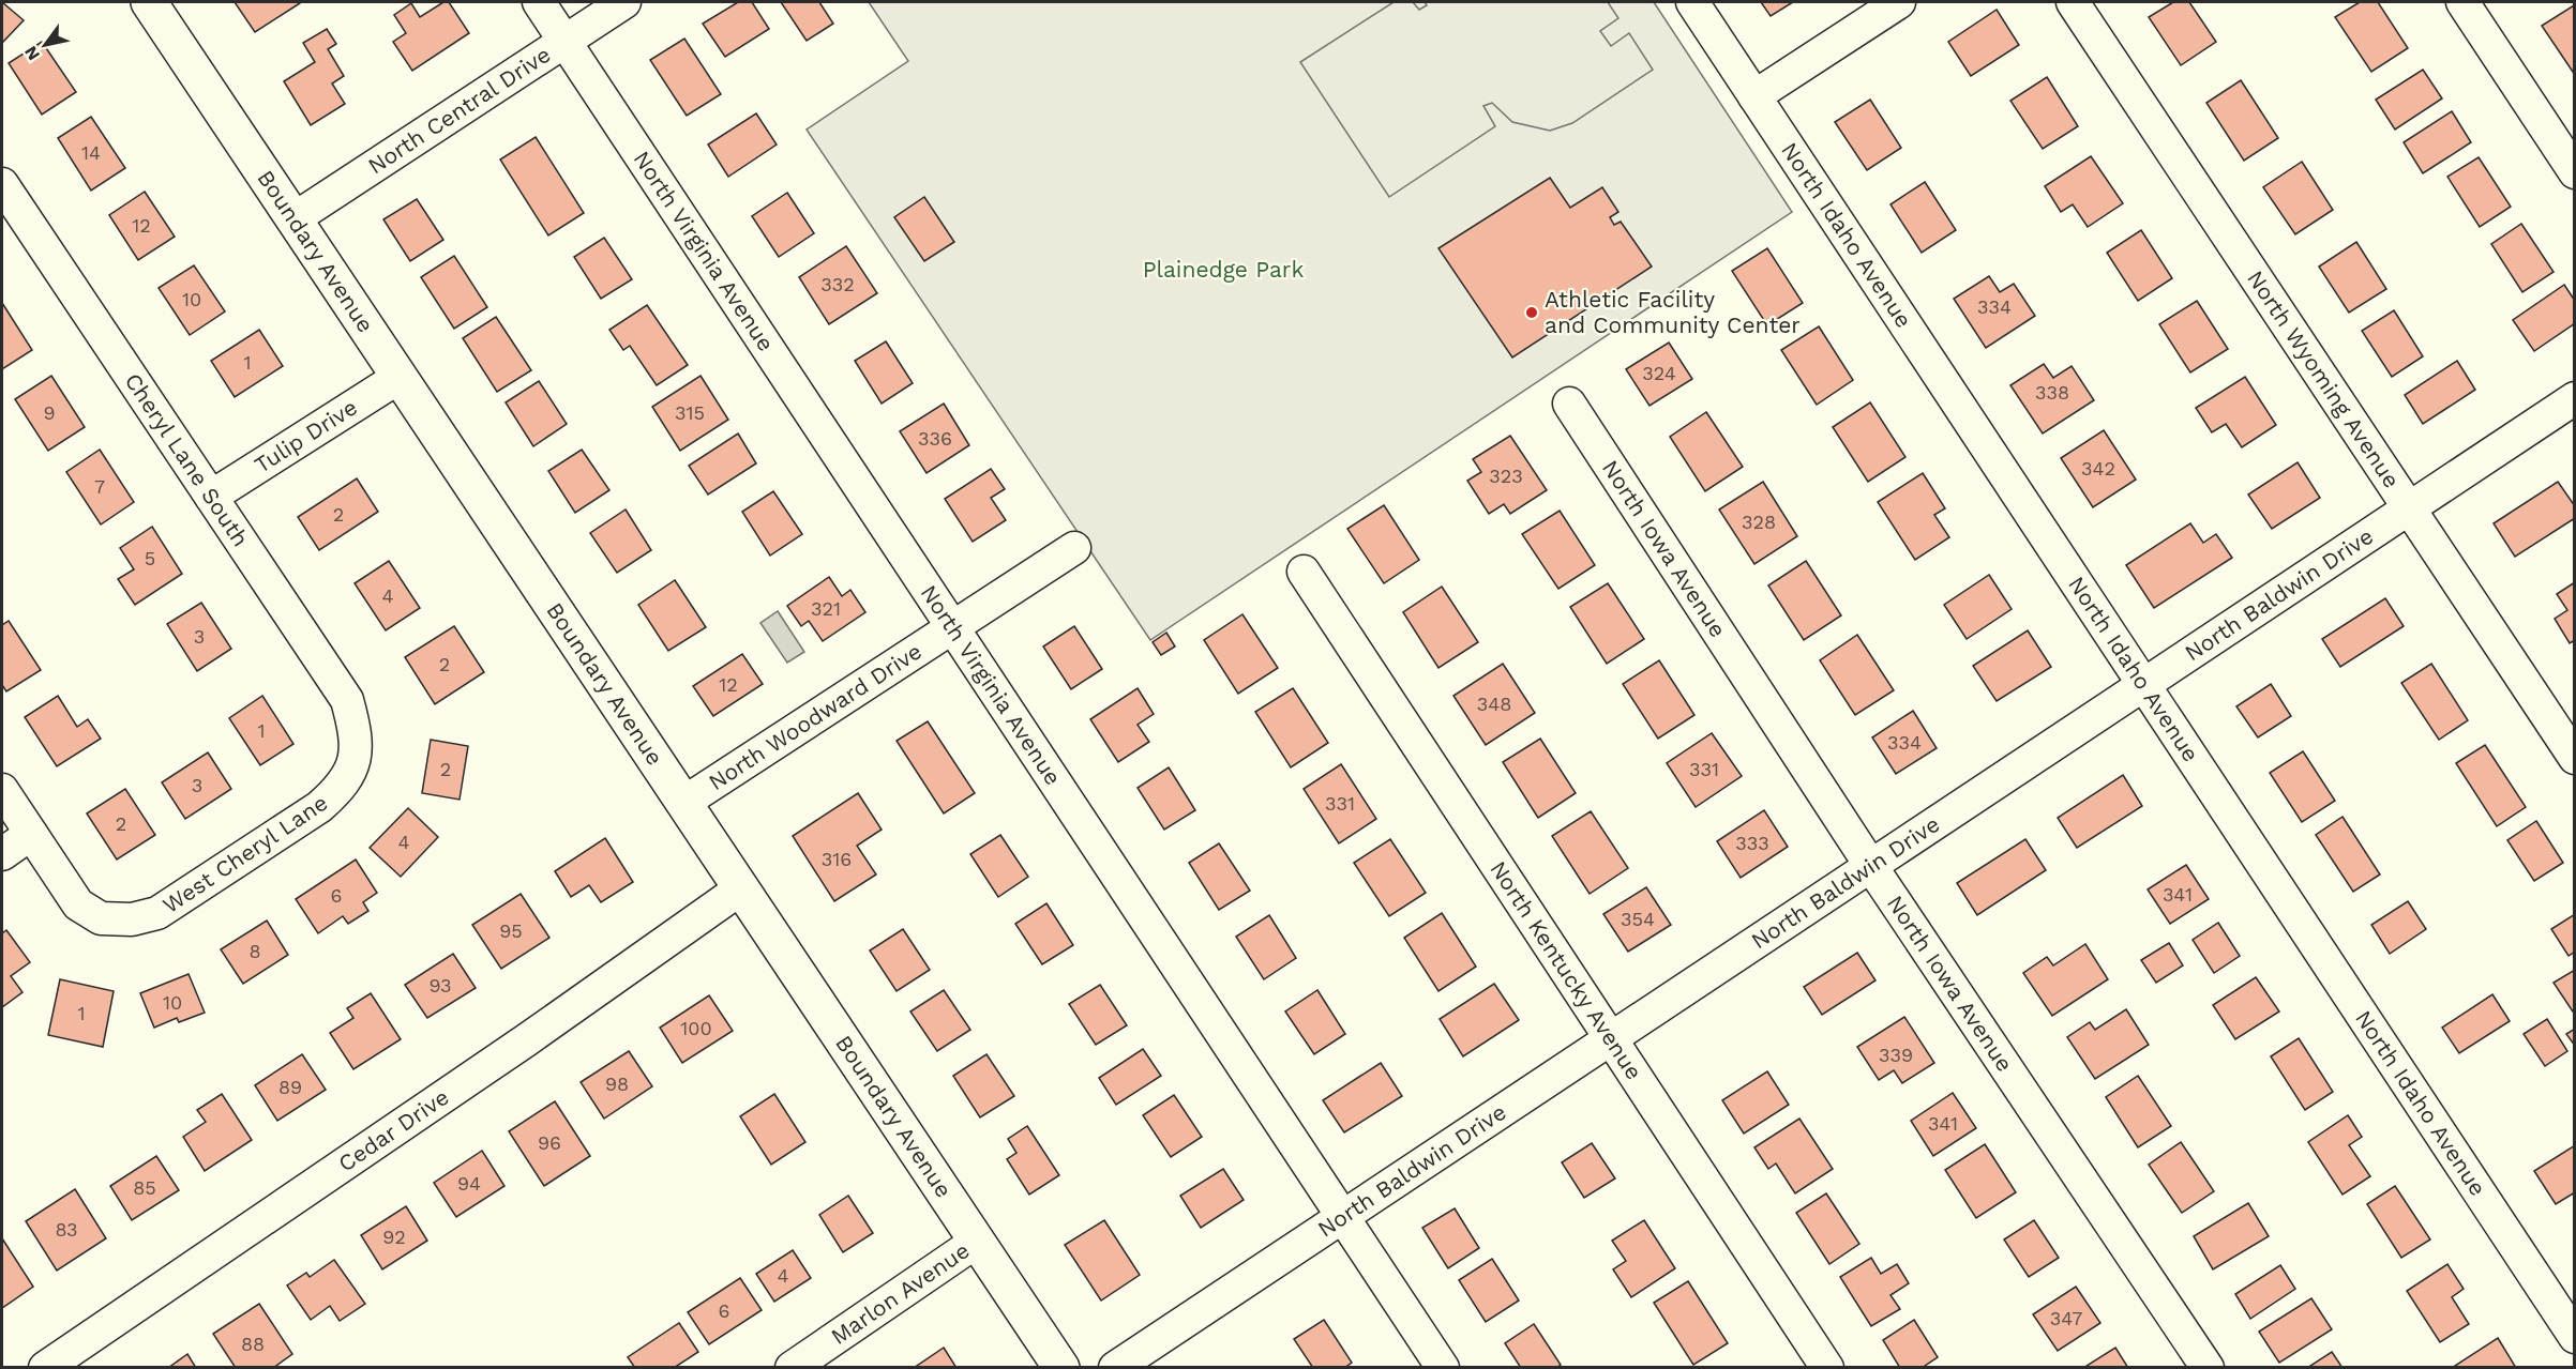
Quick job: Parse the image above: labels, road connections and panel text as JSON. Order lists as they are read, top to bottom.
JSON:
{
  "streets": {
    "main road": ["Boundary Avenue"],
    "street": [
      "North Central Drive",
      "North Idaho Avenue",
      "North Virginia Avenue",
      "North Wyoming Avenue",
      "Tulip Drive",
      "Cheryl Lane South",
      "North Iowa Avenue",
      "North Baldwin Drive",
      "North Woodward Drive",
      "West Cheryl Lane",
      "North Kentucky Avenue",
      "Cedar Drive",
      "Marlon Avenue"
    ]
  },
  "crossings": [
    ["North Central Drive", "North Virginia Avenue"],
    ["North Central Drive", "Boundary Avenue"],
    ["North Idaho Avenue", "North Baldwin Drive"],
    ["North Virginia Avenue", "North Baldwin Drive"],
    ["North Virginia Avenue", "North Woodward Drive"],
    ["Boundary Avenue", "Tulip Drive"],
    ["Boundary Avenue", "North Woodward Drive"],
    ["Boundary Avenue", "Cedar Drive"],
    ["Boundary Avenue", "Marlon Avenue"],
    ["North Wyoming Avenue", "North Baldwin Drive"],
    ["Tulip Drive", "Cheryl Lane South"],
    ["Cheryl Lane South", "West Cheryl Lane"],
    ["North Iowa Avenue", "North Baldwin Drive"],
    ["North Baldwin Drive", "North Kentucky Avenue"]
  ],
  "parks": ["Plainedge Park"],
  "places": ["Athletic Facility and Community Center"],
  "house_numbers": [
    "14",
    "12",
    "332",
    "10",
    "334",
    "1",
    "324",
    "338",
    "9",
    "315",
    "336",
    "342",
    "323",
    "7",
    "2",
    "328",
    "5",
    "4",
    "321",
    "3",
    "2",
    "12",
    "348",
    "1",
    "334",
    "2",
    "331",
    "3",
    "331",
    "2",
    "4",
    "333",
    "316",
    "341",
    "6",
    "354",
    "95",
    "8",
    "93",
    "10",
    "1",
    "100",
    "339",
    "98",
    "89",
    "341",
    "96",
    "94",
    "85",
    "83",
    "92",
    "4",
    "6",
    "347",
    "88"
  ],
  "north": "bottom left"
}
